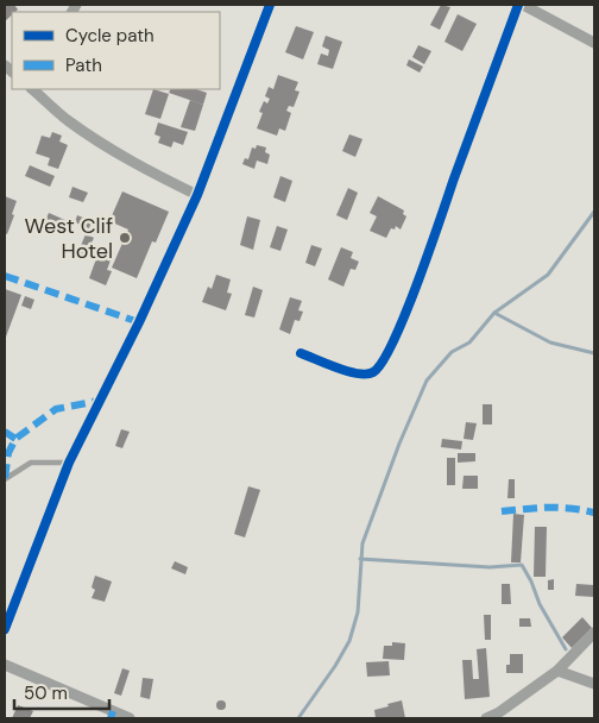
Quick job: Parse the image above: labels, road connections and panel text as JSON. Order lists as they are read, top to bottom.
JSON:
{
  "places": ["West Clif Hotel"],
  "legend": ["Cycle path", "Path"],
  "scale_bar": "50 m"
}
